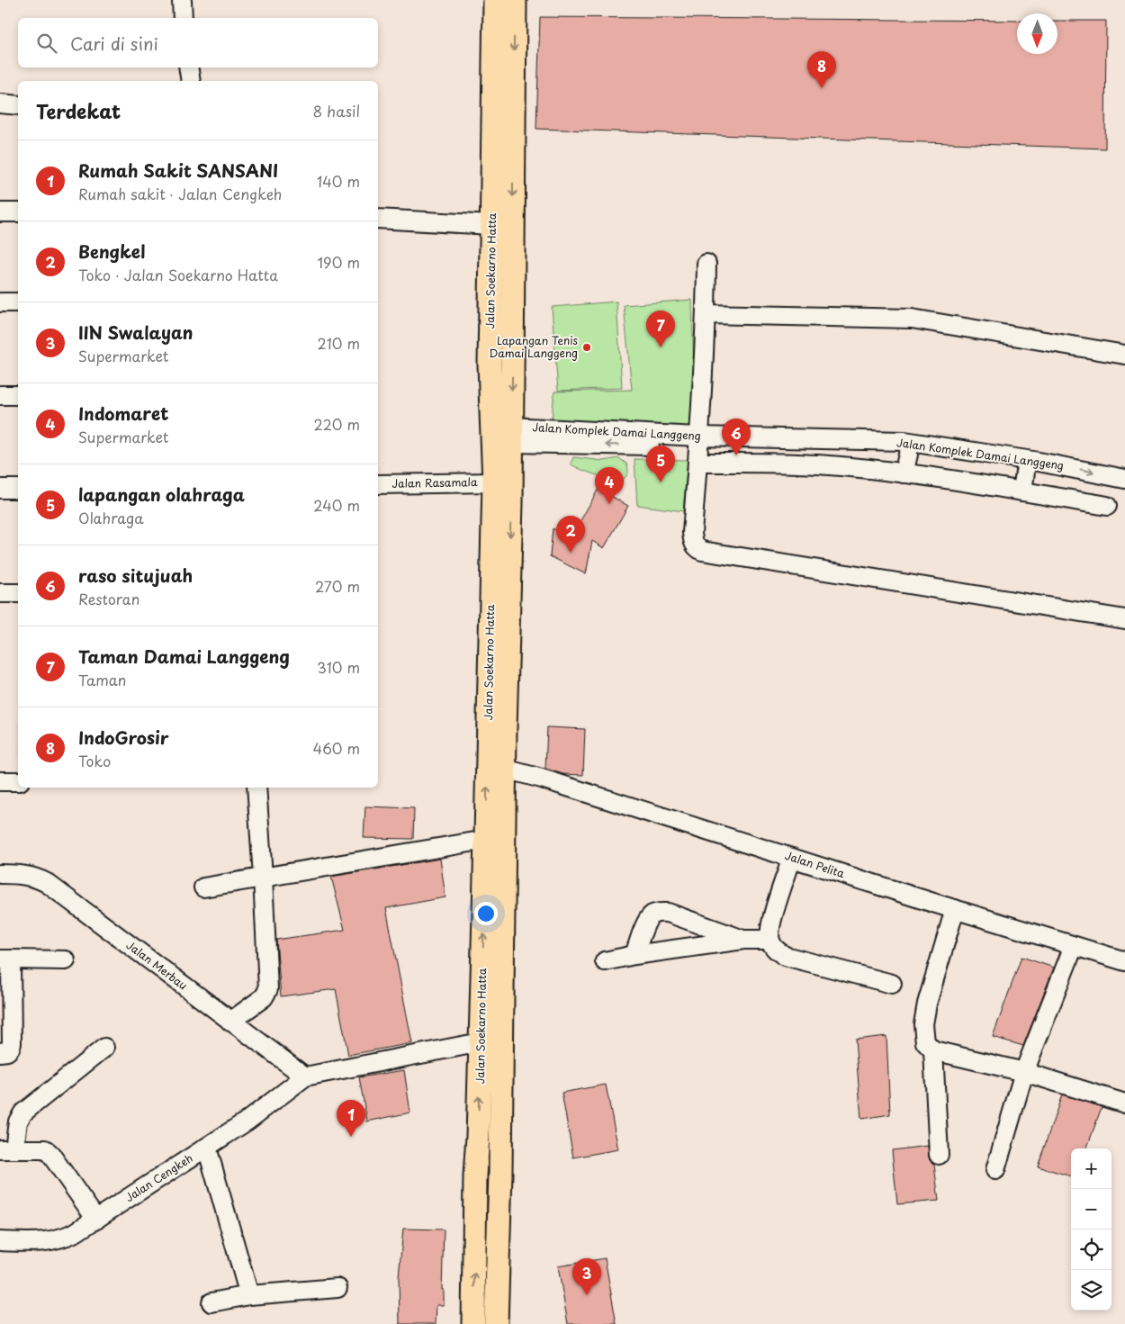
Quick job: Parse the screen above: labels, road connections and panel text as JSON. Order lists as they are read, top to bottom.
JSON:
{
  "streets": {
    "main road": ["Jalan Soekarno Hatta"],
    "street": [
      "Jalan Komplek Damai Langgeng",
      "Jalan Rasamala",
      "Jalan Pelita",
      "Jalan Merbau",
      "Jalan Cengkeh"
    ]
  },
  "crossings": [
    ["Jalan Soekarno Hatta", "Jalan Komplek Damai Langgeng"],
    ["Jalan Soekarno Hatta", "Jalan Rasamala"],
    ["Jalan Soekarno Hatta", "Jalan Pelita"],
    ["Jalan Merbau", "Jalan Cengkeh"]
  ],
  "places": ["Lapangan Tenis Damai Langgeng"],
  "north": "bottom",
  "page": {
    "search": "Cari di sini",
    "pins": [
      "8",
      "7",
      "6",
      "5",
      "4",
      "2",
      "1",
      "3"
    ],
    "heading": ["Terdekat", "8 hasil"],
    "list": [
      {
        "mark": "1",
        "name": "Rumah Sakit SANSANI",
        "note": "Rumah sakit · Jalan Cengkeh",
        "value": "140 m"
      },
      {
        "mark": "2",
        "name": "Bengkel",
        "note": "Toko · Jalan Soekarno Hatta",
        "value": "190 m"
      },
      {
        "mark": "3",
        "name": "IIN Swalayan",
        "note": "Supermarket",
        "value": "210 m"
      },
      {
        "mark": "4",
        "name": "Indomaret",
        "note": "Supermarket",
        "value": "220 m"
      },
      {
        "mark": "5",
        "name": "lapangan olahraga",
        "note": "Olahraga",
        "value": "240 m"
      },
      {
        "mark": "6",
        "name": "raso situjuah",
        "note": "Restoran",
        "value": "270 m"
      },
      {
        "mark": "7",
        "name": "Taman Damai Langgeng",
        "note": "Taman",
        "value": "310 m"
      },
      {
        "mark": "8",
        "name": "IndoGrosir",
        "note": "Toko",
        "value": "460 m"
      }
    ],
    "map_buttons": ["+", "−"]
  }
}
